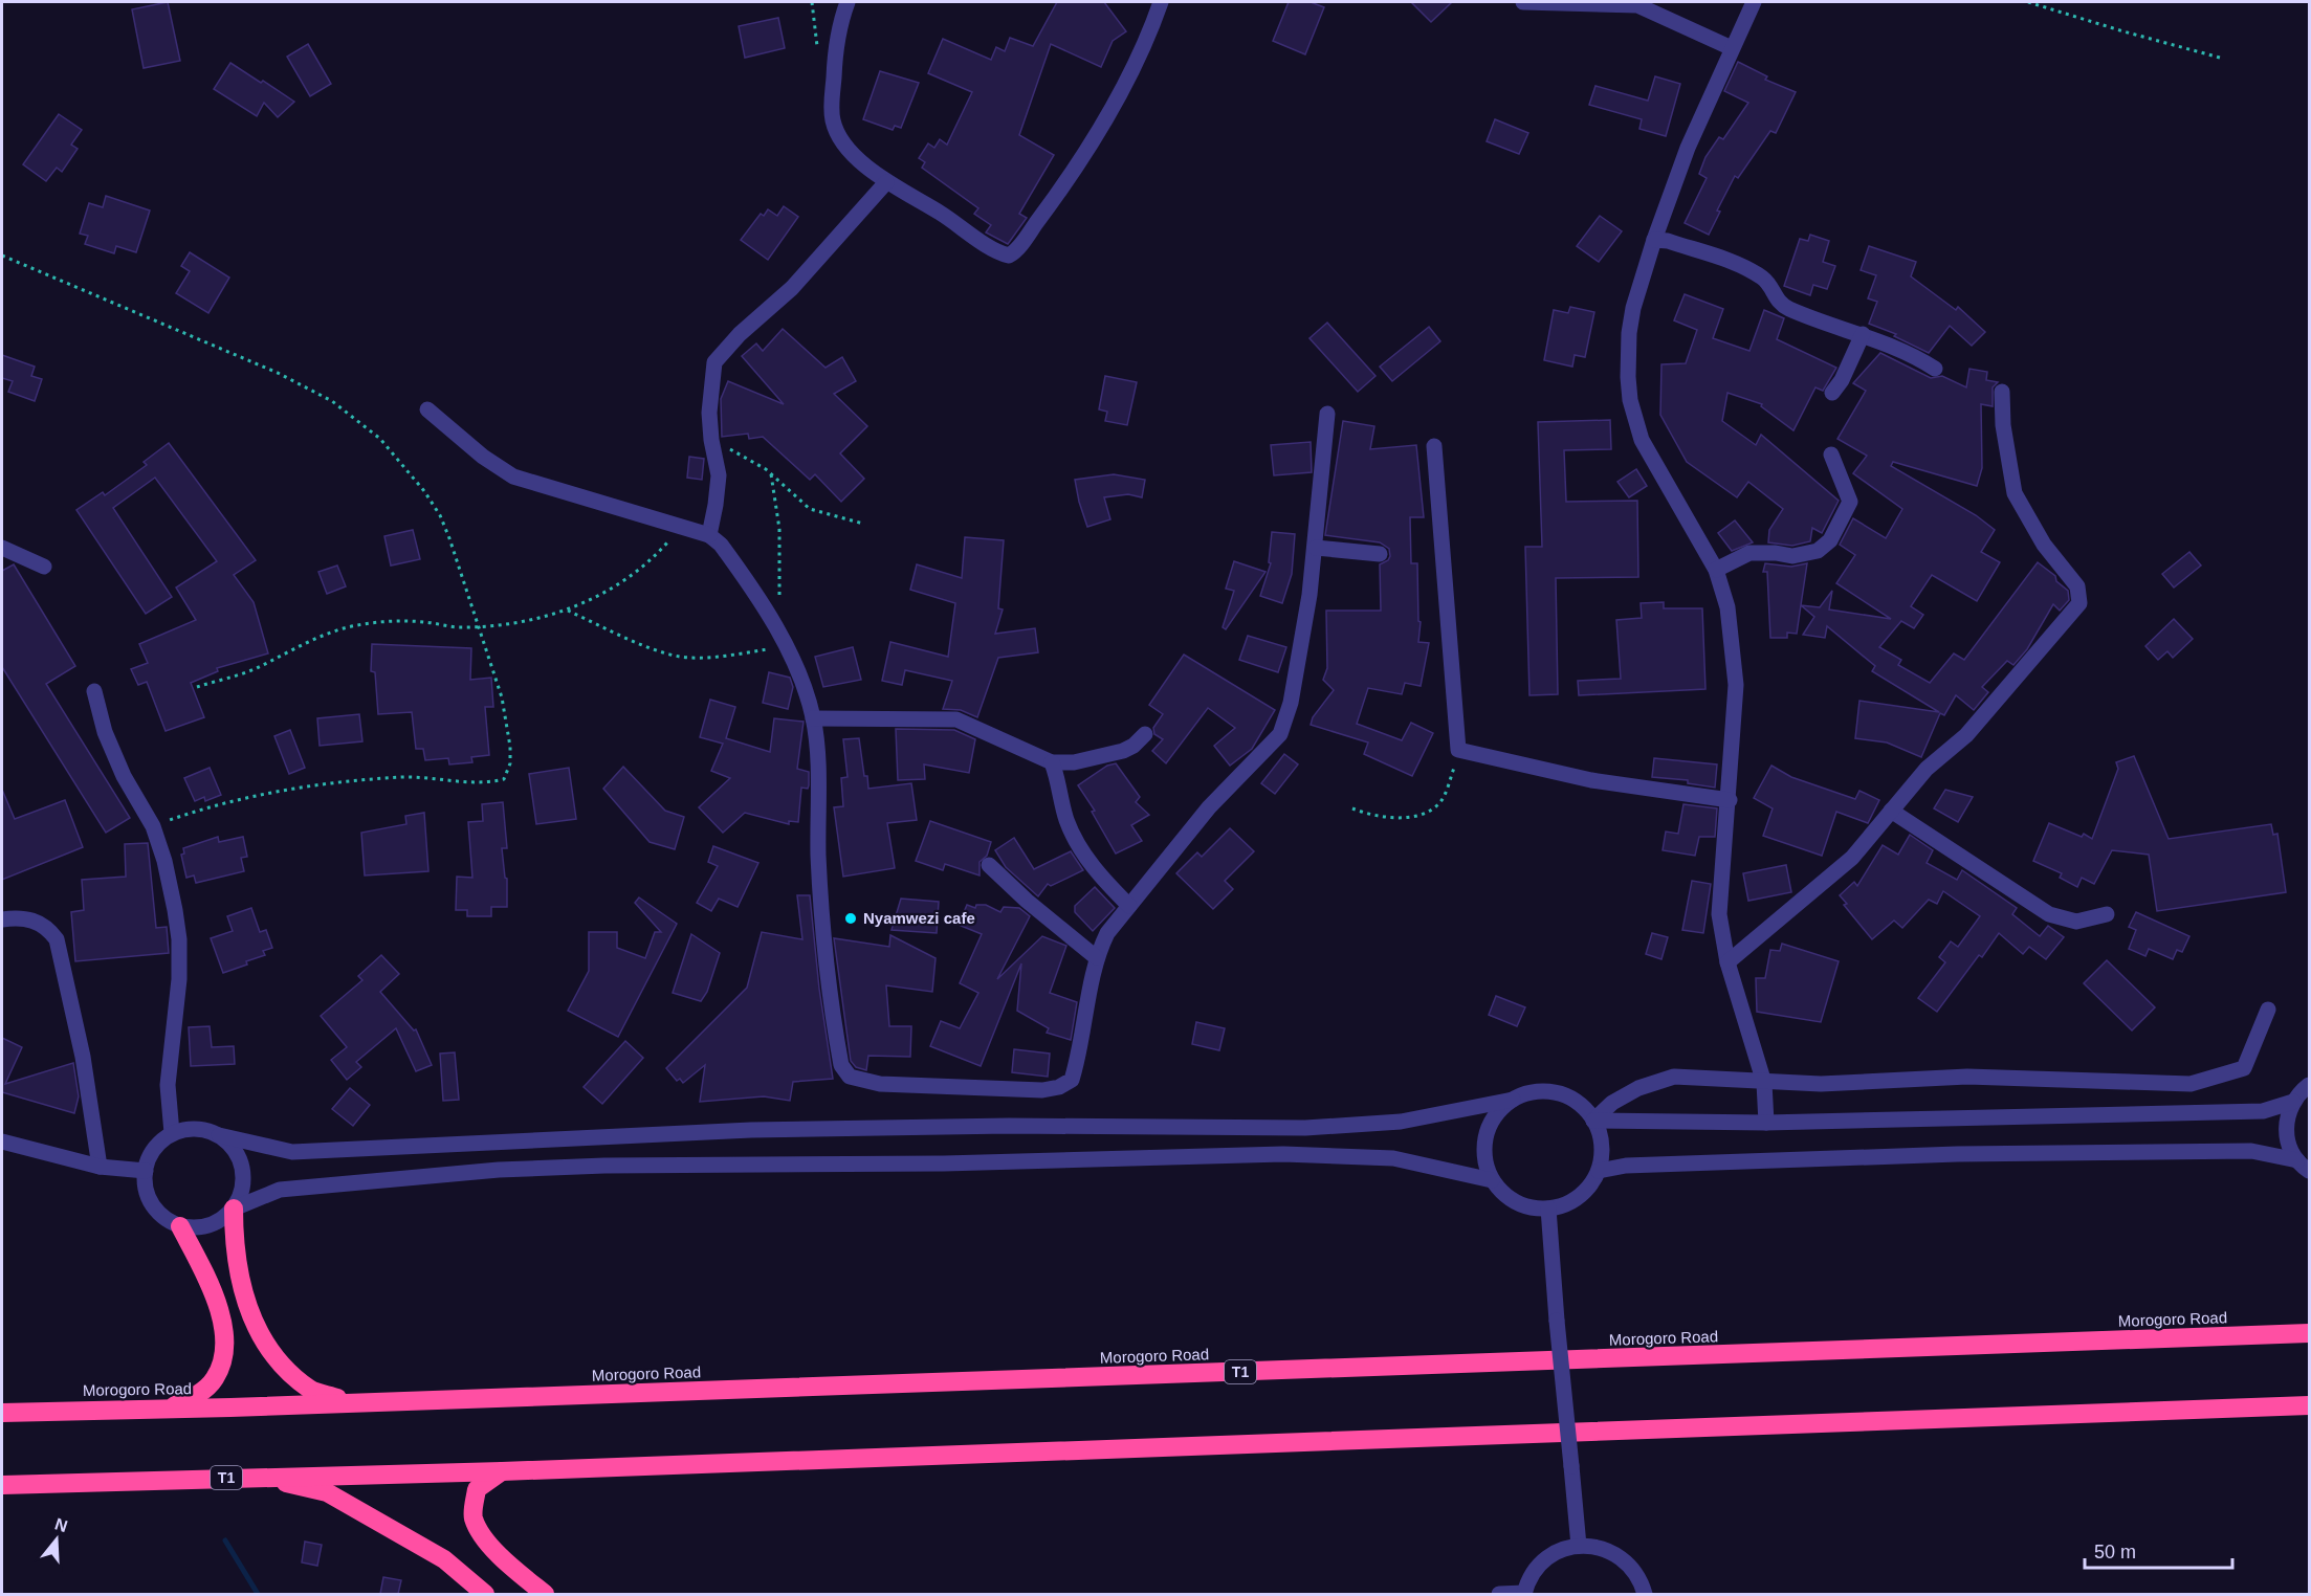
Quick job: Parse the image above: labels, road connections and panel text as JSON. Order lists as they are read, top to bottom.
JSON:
{
  "streets": {
    "highway": ["Morogoro Road", "T1"]
  },
  "places": ["Nyamwezi cafe"],
  "scale_bar": "50 m",
  "north": "top"
}
